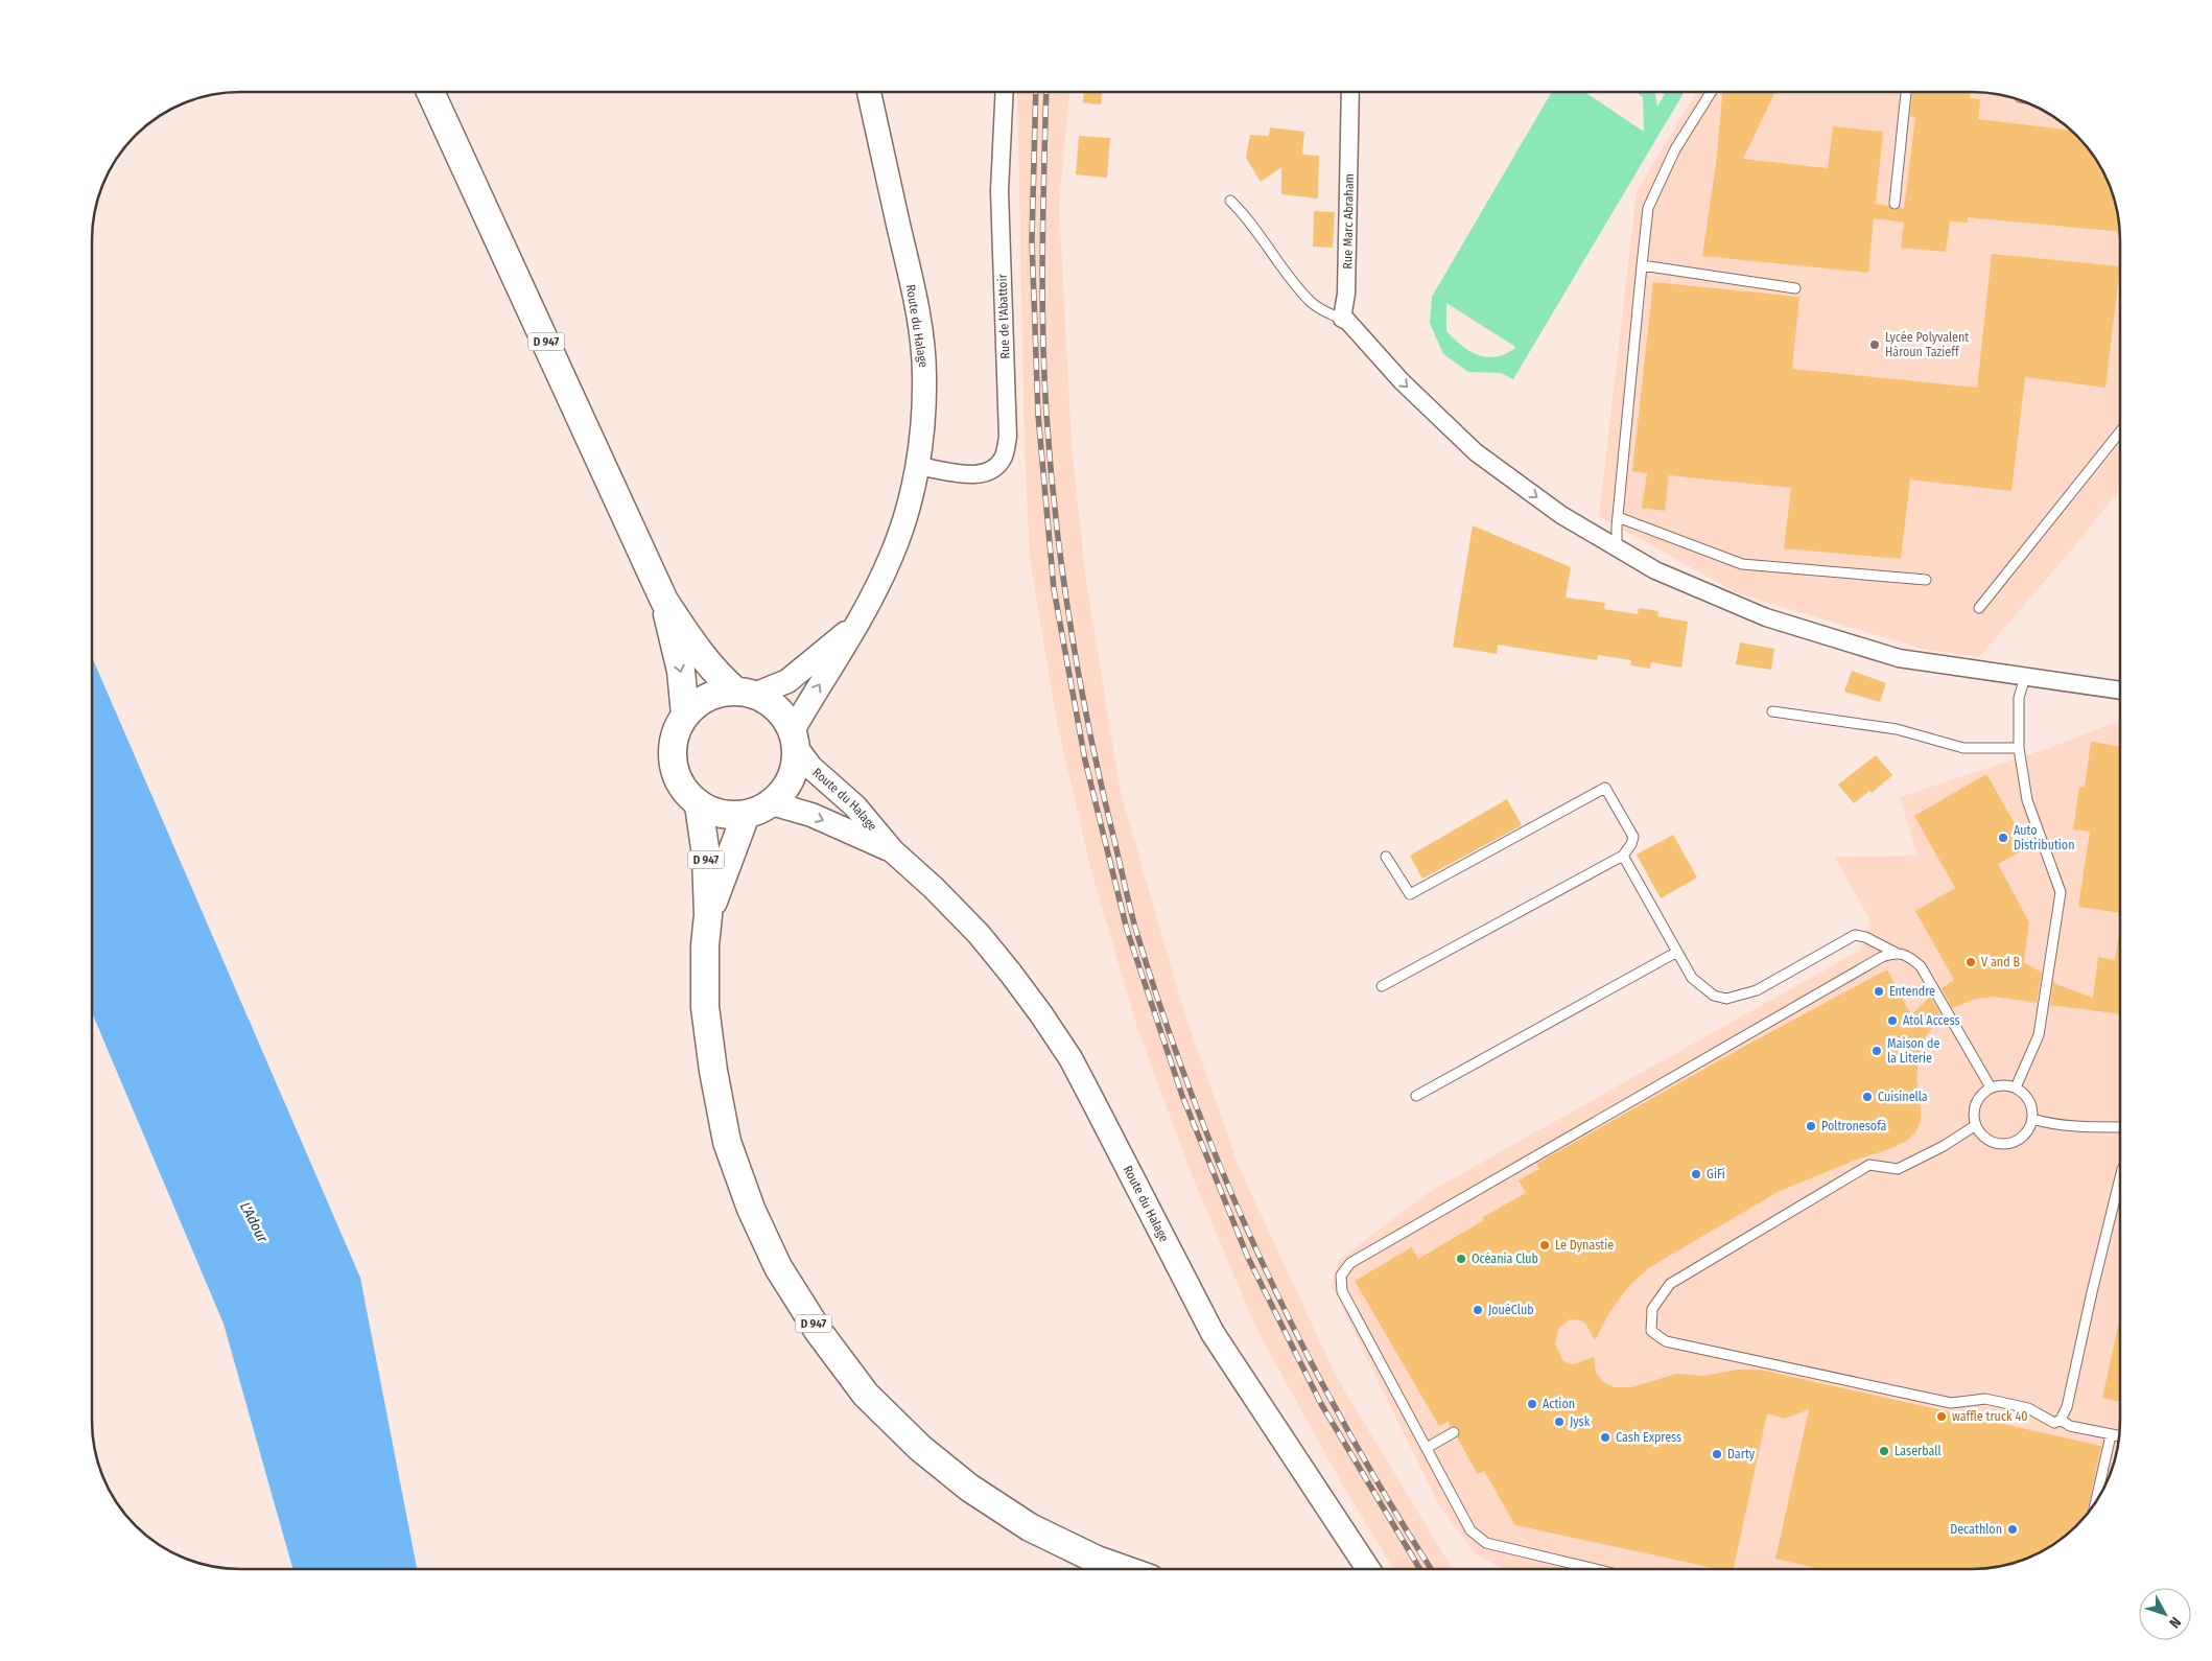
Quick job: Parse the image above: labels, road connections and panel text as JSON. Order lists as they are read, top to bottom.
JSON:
{
  "streets": {
    "main road": ["Route du Halage", "D 947"],
    "street": ["Rue Marc Abraham", "Rue de l'Abattoir"]
  },
  "crossings": [
    ["Rue de l'Abattoir", "Route du Halage"],
    ["Route du Halage", "D 947"]
  ],
  "water": ["L'Adour"],
  "places": [
    "Lycée Polyvalent Hàroun Tazieff",
    "Auto Distribution",
    "V and B",
    "Entendre",
    "Atol Access",
    "Maison de la Literie",
    "Cuisinella",
    "Poltronesofà",
    "GiFi",
    "Le Dynastie",
    "Océania Club",
    "JouéClub",
    "Action",
    "waffle truck 40",
    "Jysk",
    "Cash Express",
    "Laserball",
    "Darty",
    "Decathlon"
  ],
  "north": "bottom right"
}
